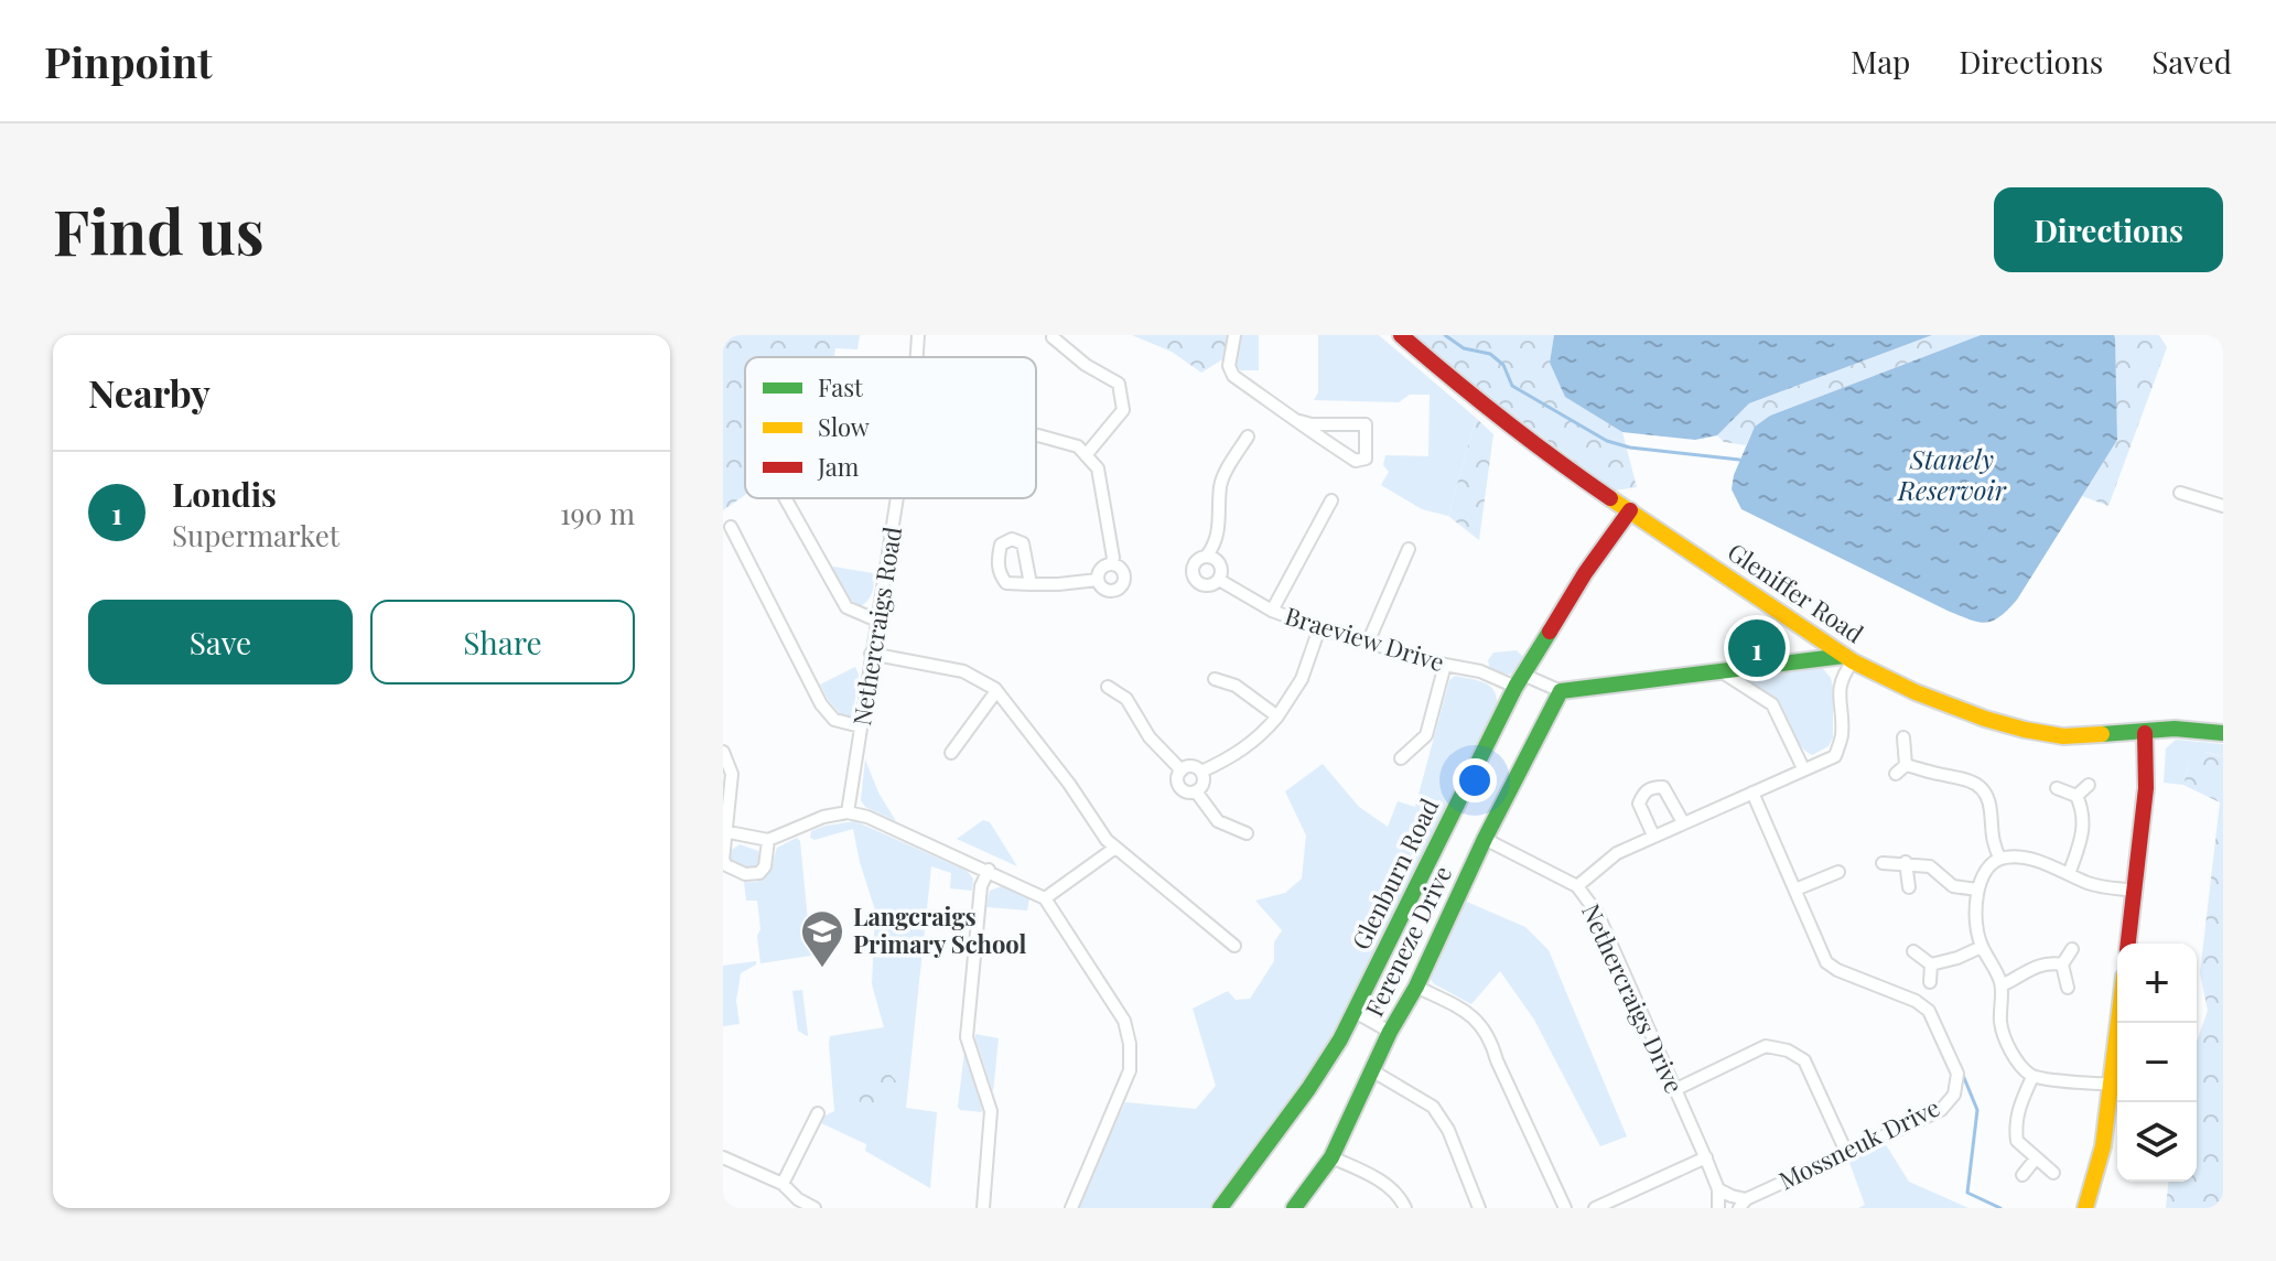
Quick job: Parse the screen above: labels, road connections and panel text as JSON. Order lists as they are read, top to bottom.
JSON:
{
  "streets": {
    "street": [
      "Gleniffer Road",
      "Nethercraigs Road",
      "Braeview Drive",
      "Glenburn Road",
      "Fereneze Drive",
      "Nethercraigs Drive",
      "Mossneuk Drive"
    ]
  },
  "crossings": [
    ["Gleniffer Road", "Glenburn Road"],
    ["Braeview Drive", "Glenburn Road"],
    ["Fereneze Drive", "Nethercraigs Drive"],
    ["Nethercraigs Drive", "Mossneuk Drive"]
  ],
  "water": ["Stanely Reservoir"],
  "places": {
    "school or university": ["Langcraigs Primary School"]
  },
  "legend": ["Fast", "Slow", "Jam"],
  "page": {
    "header": "Pinpoint",
    "nav": ["Map", "Directions", "Saved"],
    "buttons": [
      "Directions",
      ["Save", "Share"]
    ],
    "title": "Find us",
    "heading": "Nearby",
    "list": [
      {
        "mark": "1",
        "name": "Londis",
        "note": "Supermarket",
        "value": "190 m"
      }
    ],
    "pins": "1",
    "map_buttons": ["+", "−"]
  }
}
